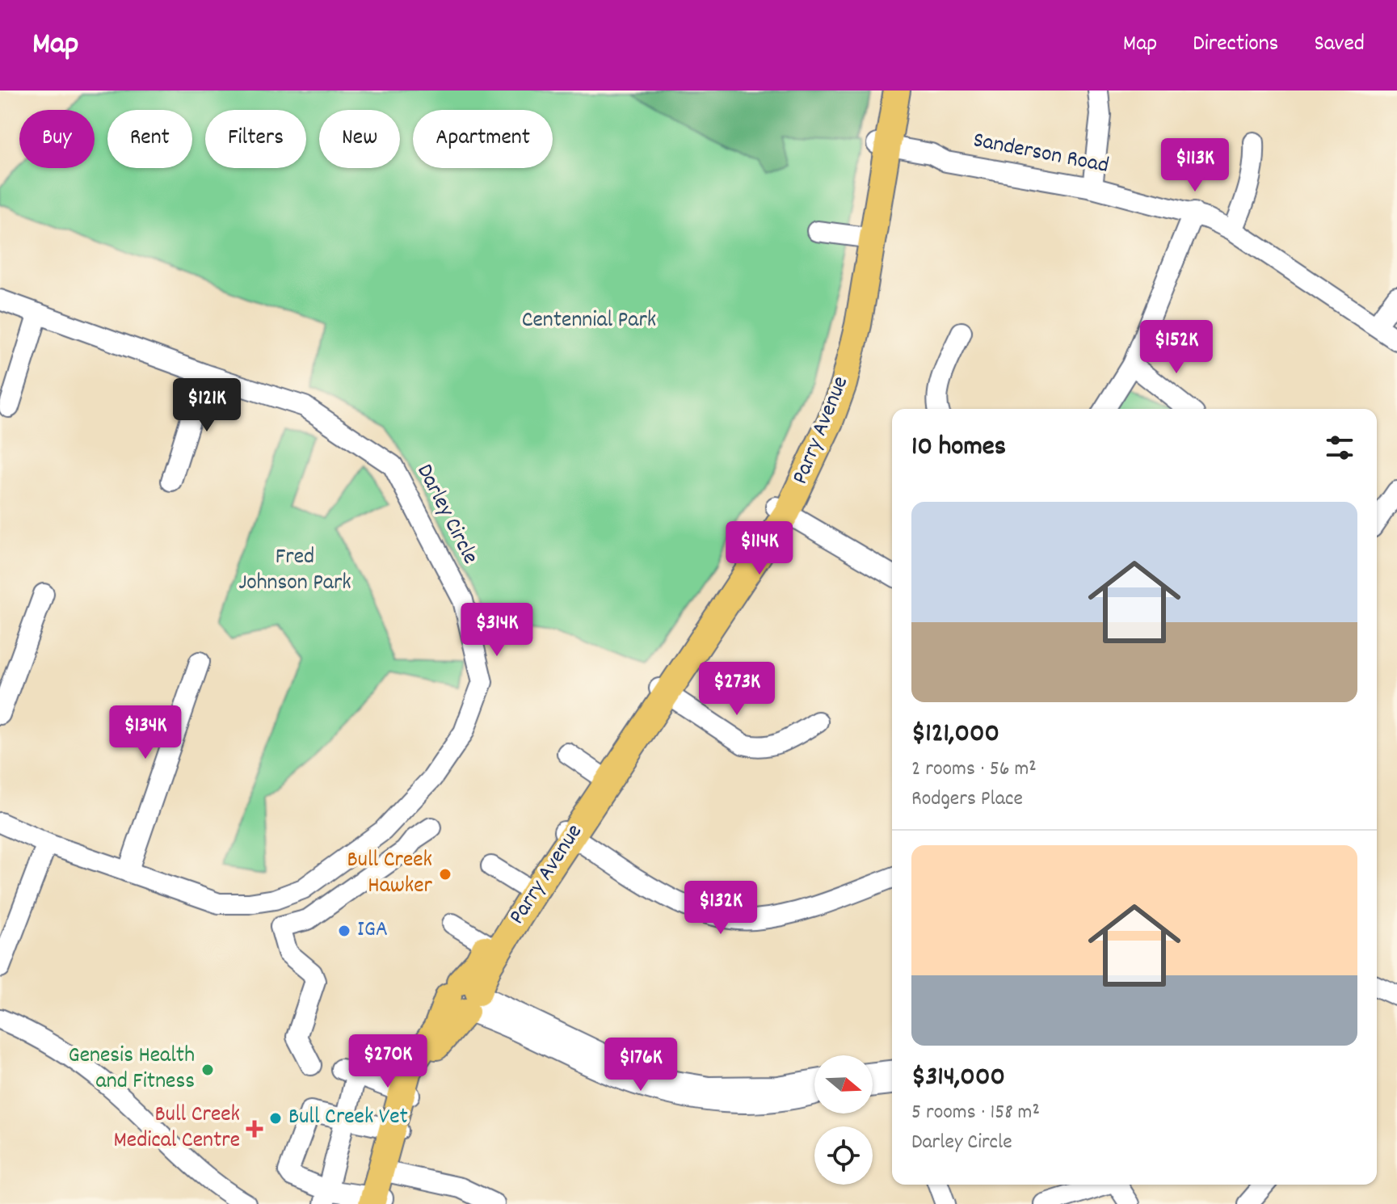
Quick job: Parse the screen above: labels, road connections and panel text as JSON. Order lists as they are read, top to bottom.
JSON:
{
  "streets": {
    "main road": ["Parry Avenue"],
    "street": ["Sanderson Road", "Darley Circle"]
  },
  "crossings": [
    ["Sanderson Road", "Parry Avenue"]
  ],
  "parks": ["Centennial Park", "Fred Johnson Park"],
  "places": {
    "other": [
      "Bull Creek Hawker",
      "IGA",
      "Genesis Health and Fitness",
      "Bull Creek Vet"
    ],
    "health": ["Bull Creek Medical Centre"]
  },
  "north": "right",
  "page": {
    "header": "Map",
    "nav": ["Map", "Directions", "Saved"],
    "chip": [
      "Buy",
      "Rent",
      "Filters",
      "New",
      "Apartment"
    ],
    "price": [
      "$113K",
      "$152K",
      "$121K",
      "$114K",
      "$314K",
      "$273K",
      "$134K",
      "$132K",
      "$270K",
      "$176K"
    ],
    "heading": "10 homes",
    "list": [
      {
        "name": "$121,000",
        "note": "2 rooms · 56 m² · Rodgers Place"
      },
      {
        "name": "$314,000",
        "note": "5 rooms · 158 m² · Darley Circle"
      }
    ]
  }
}
